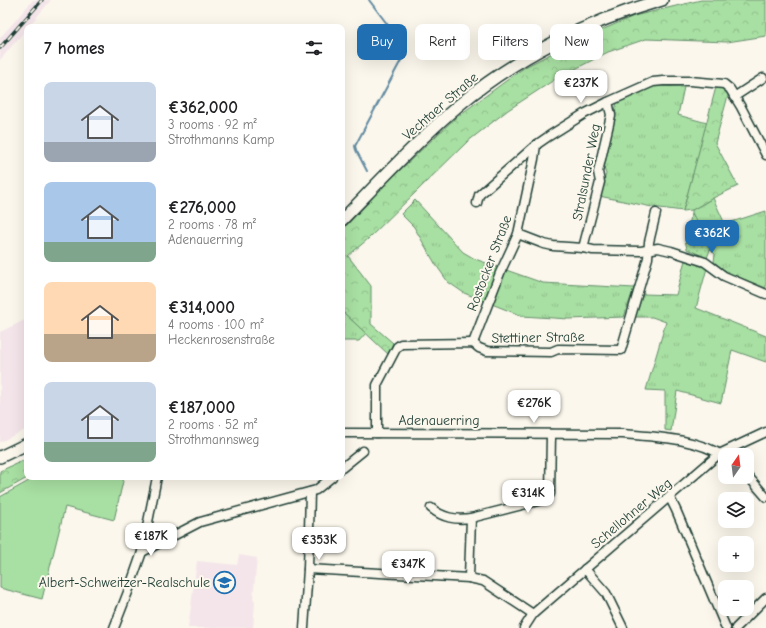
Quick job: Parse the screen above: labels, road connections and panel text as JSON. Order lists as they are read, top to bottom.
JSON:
{
  "streets": {
    "main road": ["Vechtaer Straße"],
    "street": [
      "Stralsunder Weg",
      "Rostocker Straße",
      "Stettiner Straße",
      "Adenauerring",
      "Schellohner Weg"
    ]
  },
  "crossings": [
    ["Rostocker Straße", "Stettiner Straße"],
    ["Stettiner Straße", "Adenauerring"]
  ],
  "places": {
    "school or university": ["Albert-Schweitzer-Realschule"]
  },
  "north": "top",
  "page": {
    "chip": [
      "Buy",
      "Rent",
      "Filters",
      "New"
    ],
    "heading": "7 homes",
    "price": [
      "€237K",
      "€362K",
      "€276K",
      "€314K",
      "€187K",
      "€353K",
      "€347K"
    ],
    "list": [
      {
        "name": "€362,000",
        "note": "3 rooms · 92 m² · Strothmanns Kamp"
      },
      {
        "name": "€276,000",
        "note": "2 rooms · 78 m² · Adenauerring"
      },
      {
        "name": "€314,000",
        "note": "4 rooms · 100 m² · Heckenrosenstraße"
      },
      {
        "name": "€187,000",
        "note": "2 rooms · 52 m² · Strothmannsweg"
      }
    ],
    "map_buttons": ["+", "−"]
  }
}
